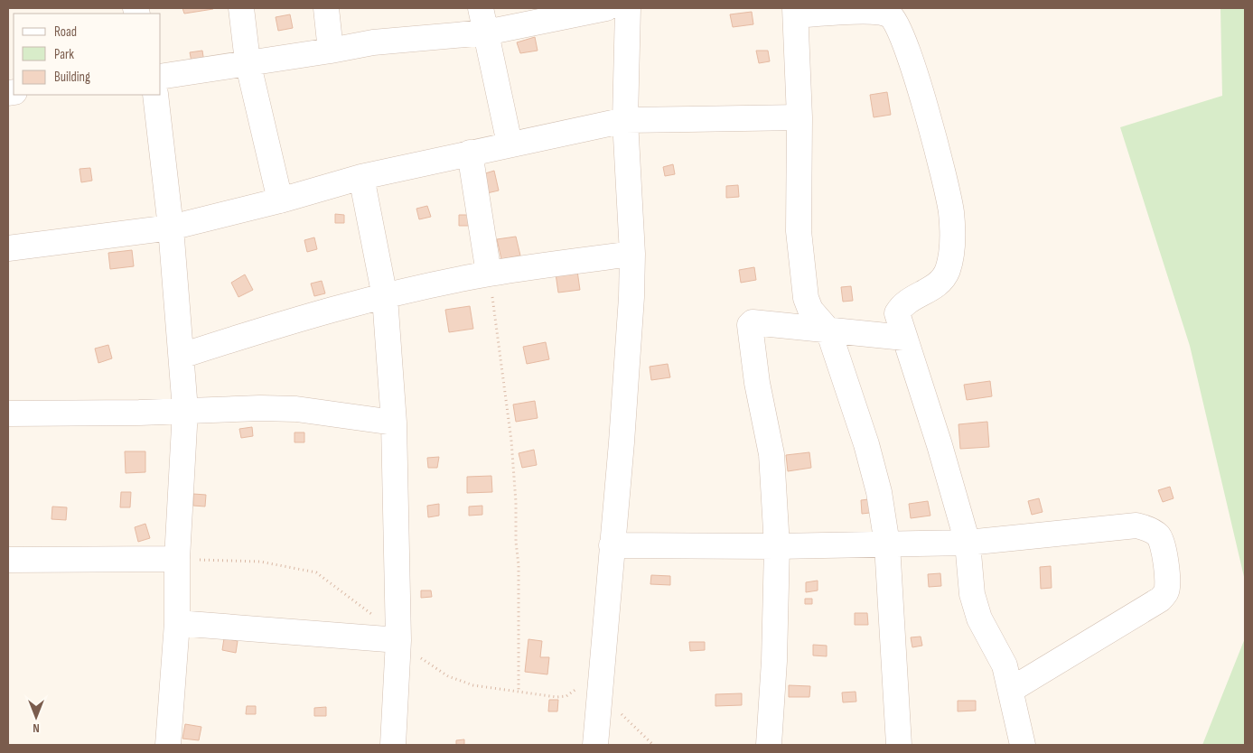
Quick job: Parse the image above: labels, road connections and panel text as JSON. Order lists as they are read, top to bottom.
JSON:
{
  "legend": ["Road", "Park", "Building"],
  "north": "bottom"
}
